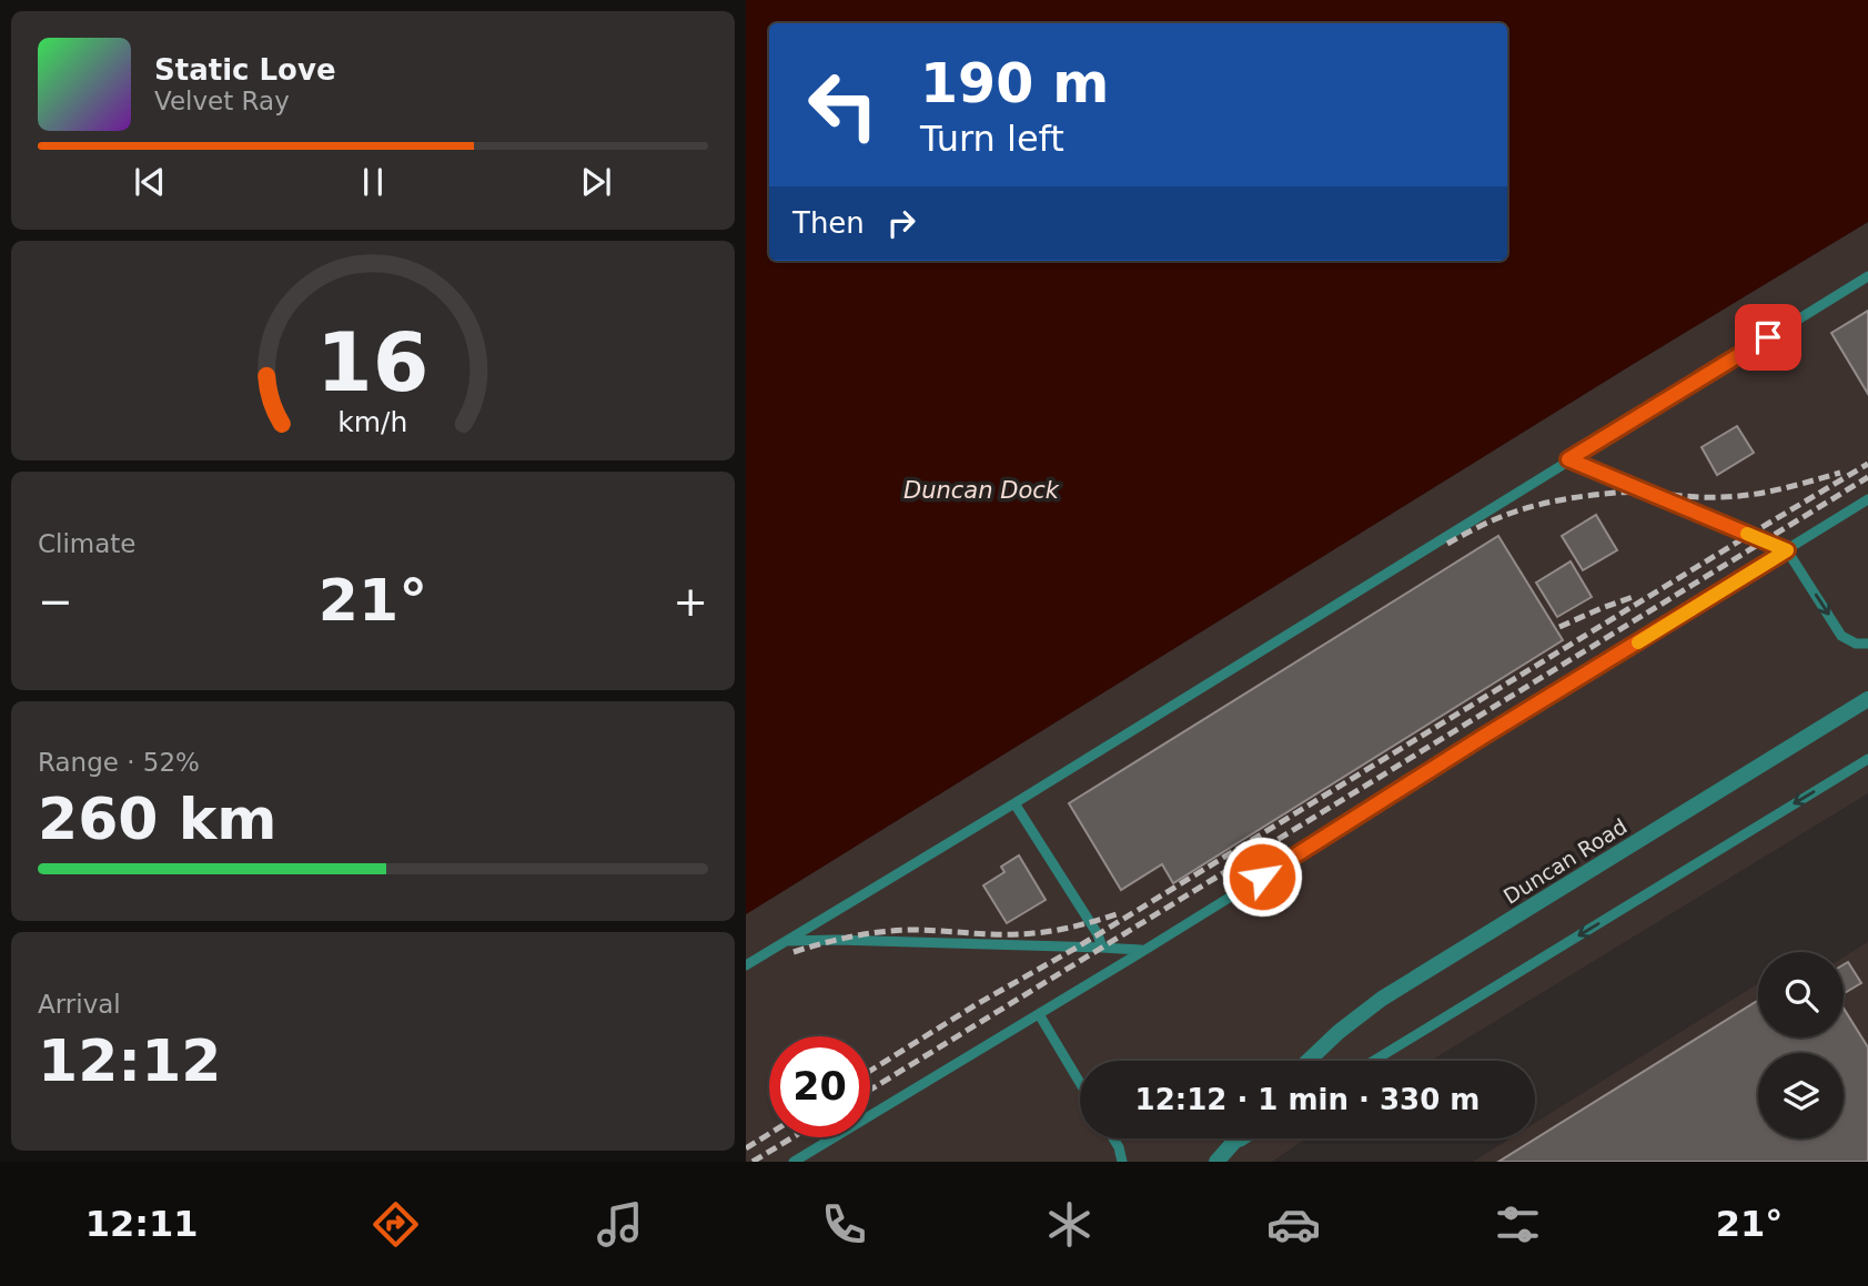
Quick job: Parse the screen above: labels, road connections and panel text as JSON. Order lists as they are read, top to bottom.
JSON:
{
  "streets": {
    "street": ["Duncan Road"]
  },
  "water": ["Duncan Dock"],
  "page": {
    "turn": ["190 m", "Turn left"],
    "song": ["Static Love", "Velvet Ray"],
    "then": "Then",
    "tile": [
      "Climate",
      ["Range · 52%", "260 km"],
      ["Arrival", "12:12"]
    ],
    "heat": ["−", "21°", "+"],
    "limit": "20",
    "trip": "12:12 · 1 min · 330 m",
    "tabs": ["12:11", "21°"],
    "gauge": ["16", "km/h"]
  }
}
